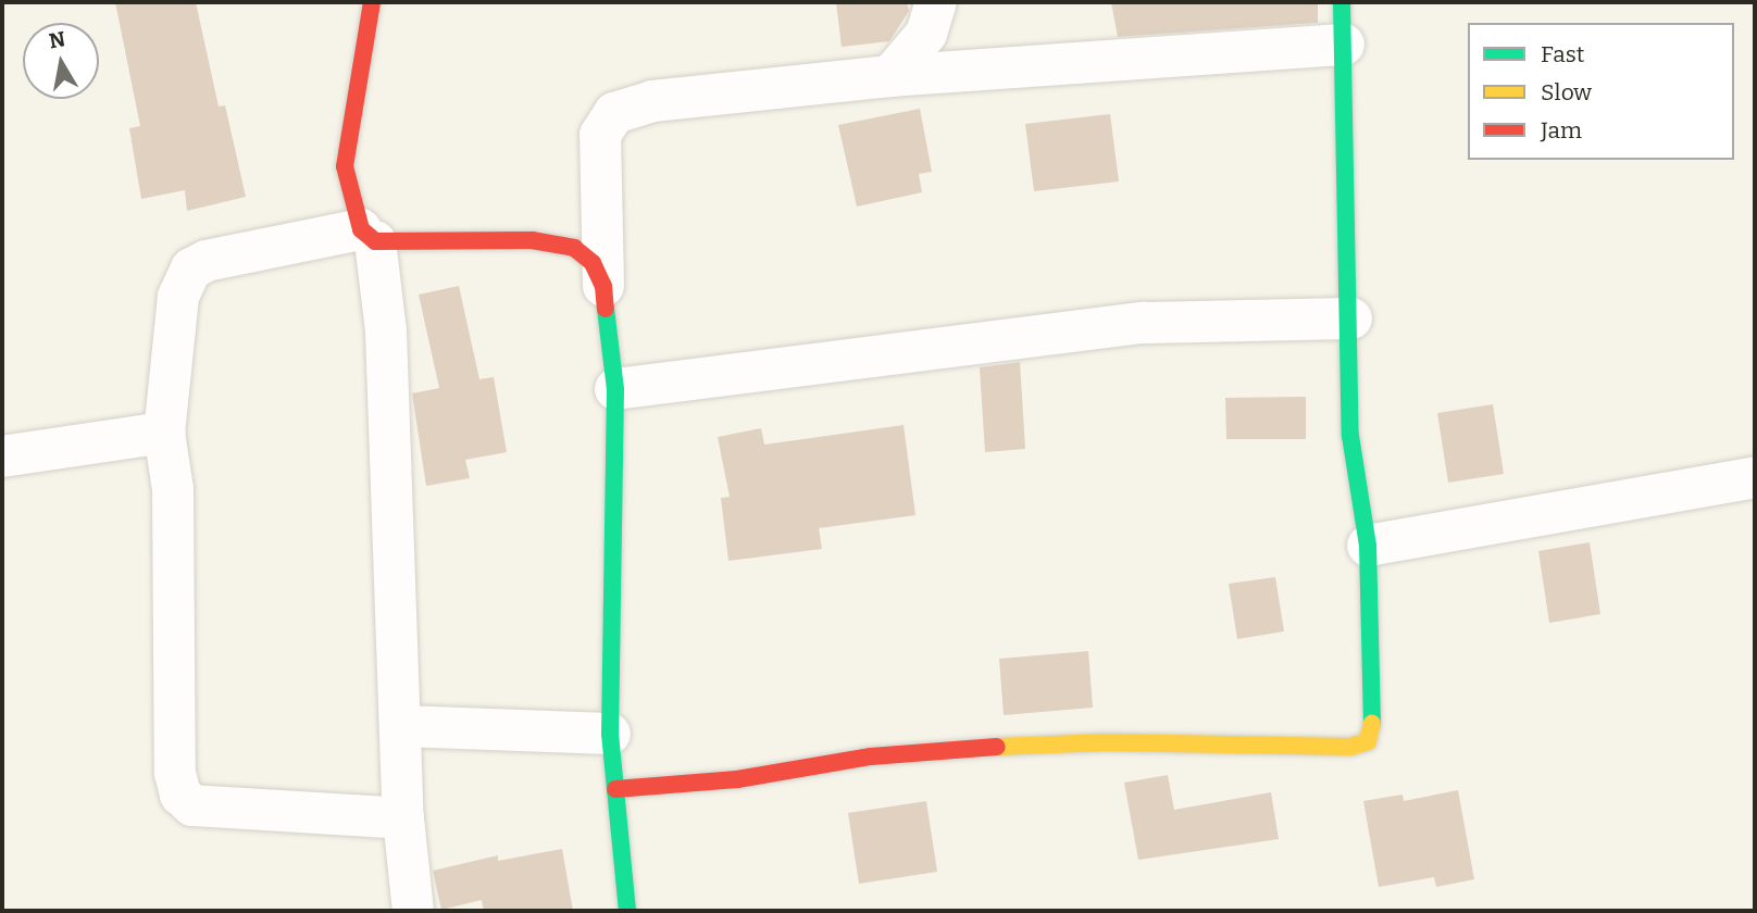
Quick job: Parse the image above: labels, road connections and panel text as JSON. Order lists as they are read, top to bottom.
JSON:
{
  "legend": ["Fast", "Slow", "Jam"],
  "north": "top"
}
